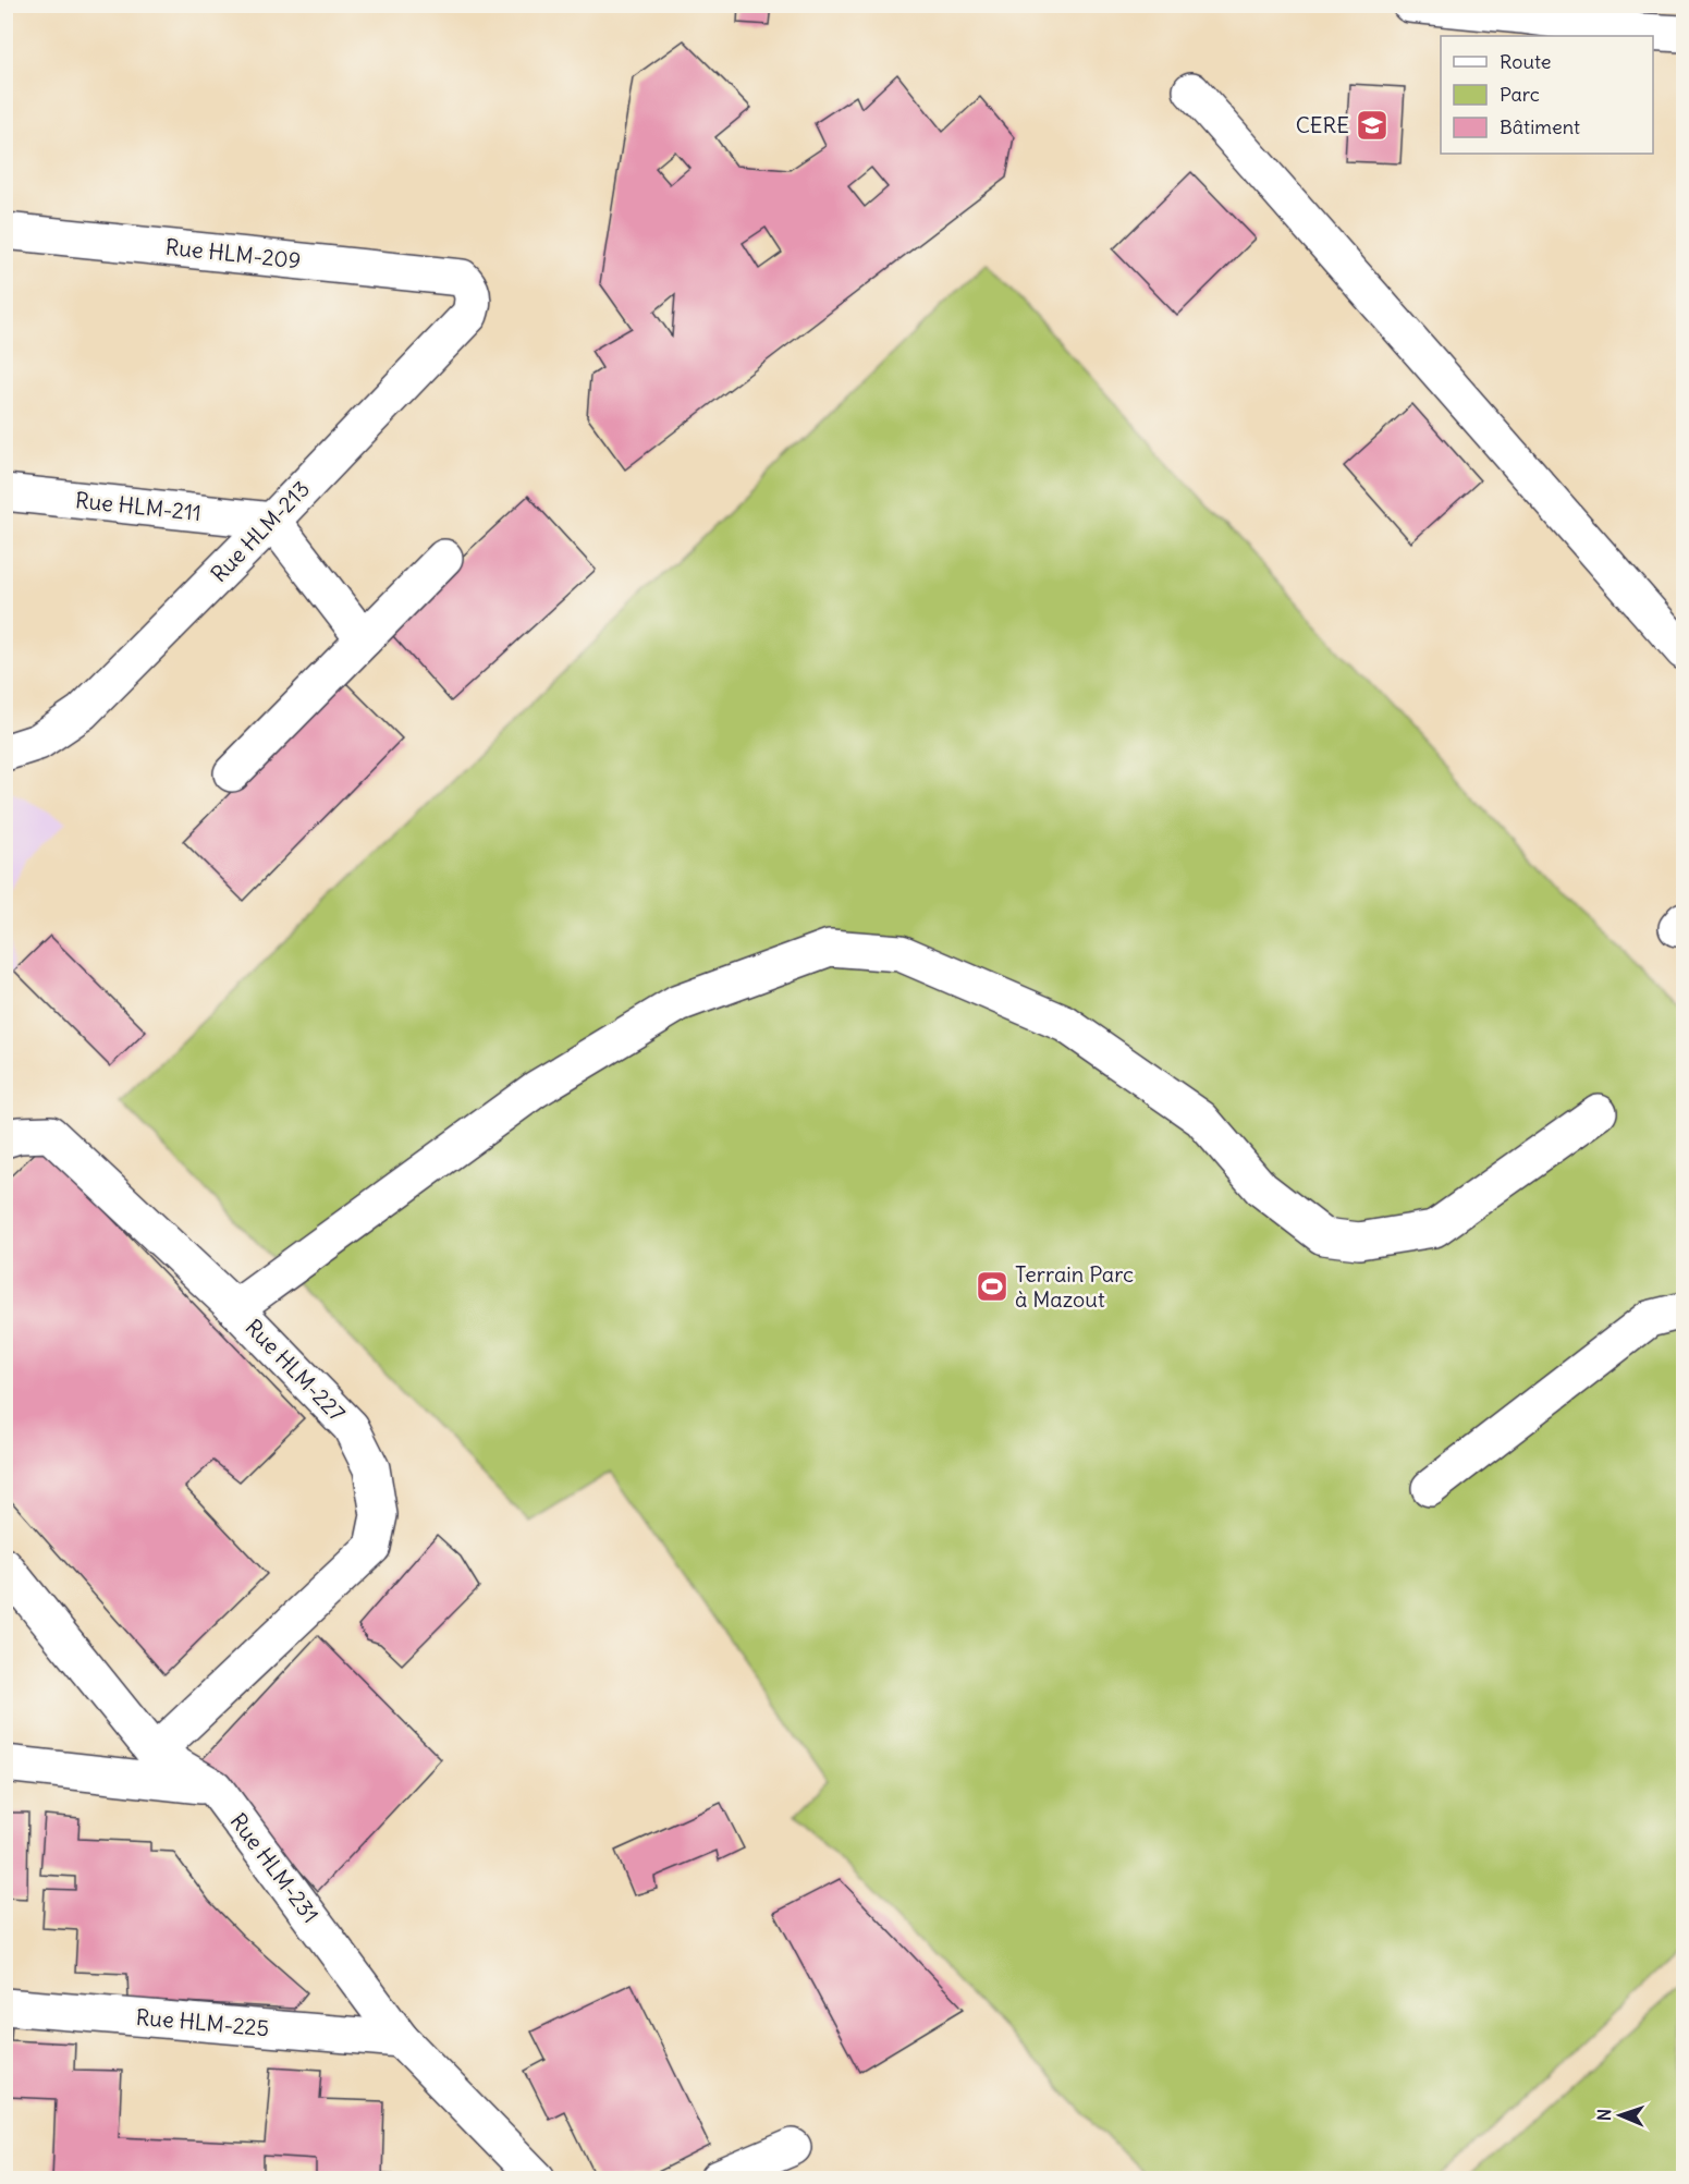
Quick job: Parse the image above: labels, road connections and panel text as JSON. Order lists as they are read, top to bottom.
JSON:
{
  "streets": {
    "street": [
      "Rue HLM-209",
      "Rue HLM-211",
      "Rue HLM-213",
      "Rue HLM-227",
      "Rue HLM-231",
      "Rue HLM-225"
    ]
  },
  "crossings": [
    ["Rue HLM-209", "Rue HLM-213"],
    ["Rue HLM-211", "Rue HLM-213"],
    ["Rue HLM-227", "Rue HLM-231"],
    ["Rue HLM-231", "Rue HLM-225"]
  ],
  "places": {
    "school or university": ["CERE"],
    "sports": ["Terrain Parc à Mazout"]
  },
  "legend": ["Route", "Parc", "Bâtiment"],
  "north": "left"
}
